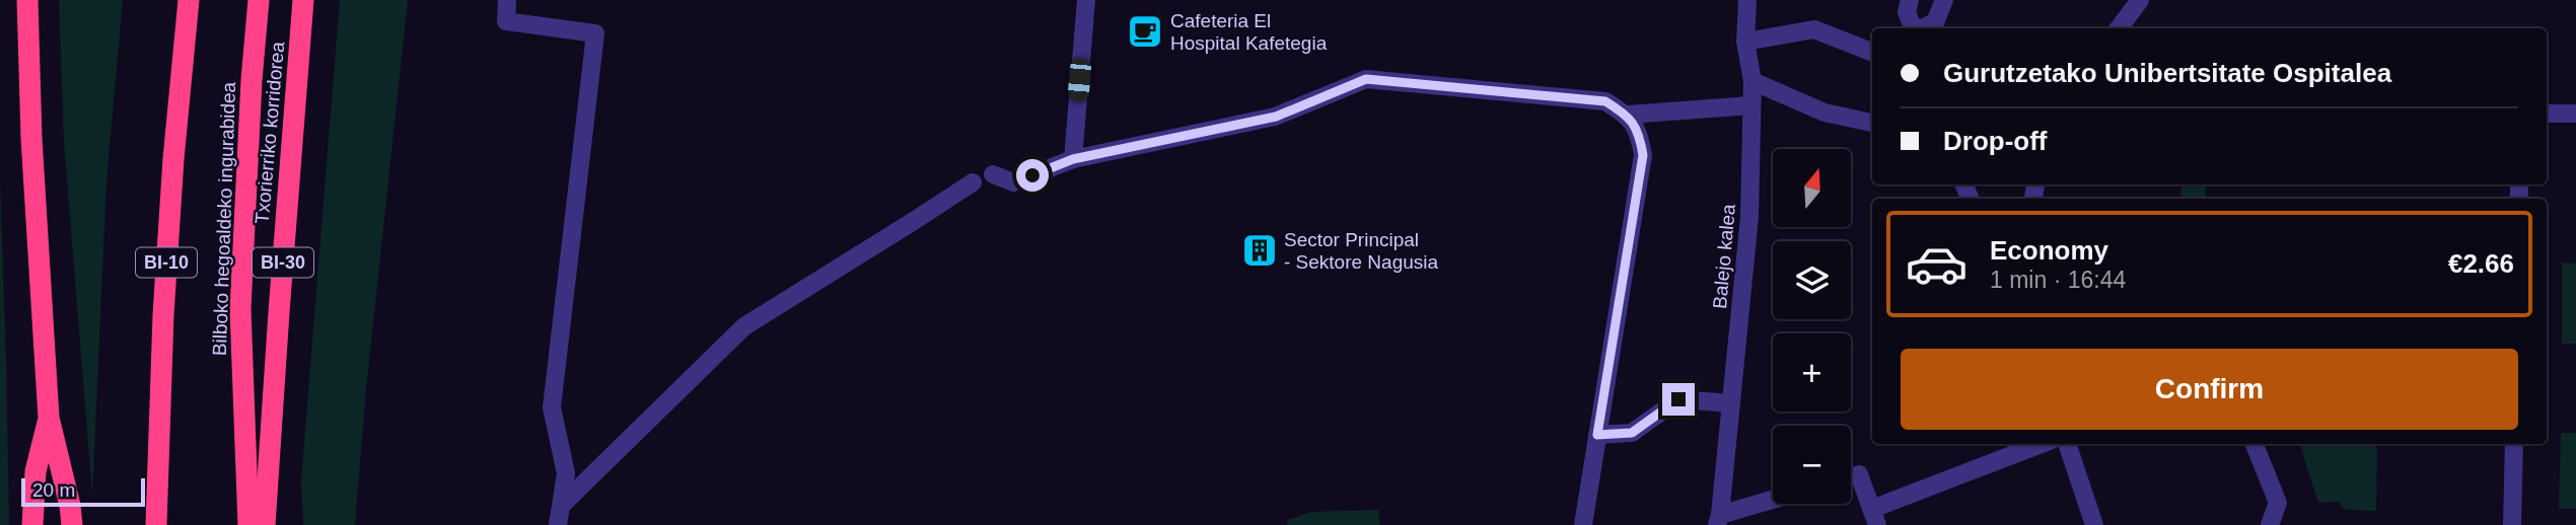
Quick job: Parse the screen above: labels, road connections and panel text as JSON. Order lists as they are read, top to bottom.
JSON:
{
  "streets": {
    "highway": [
      "Txorierriko korridorea",
      "Bilboko hegoaldeko ingurabidea",
      "BI-10",
      "BI-30"
    ],
    "street": ["Balejo kalea"]
  },
  "places": {
    "cafe": ["Cafeteria El Hospital Kafetegia"],
    "building": ["Sector Principal - Sektore Nagusia"]
  },
  "scale_bar": "20 m",
  "north": "top",
  "page": {
    "banner": ["Gurutzetako Unibertsitate Ospitalea", "Drop-off"],
    "map_buttons": ["+", "−"],
    "list": [
      {
        "name": "Economy",
        "note": "1 min · 16:44",
        "value": "€2.66"
      }
    ],
    "buttons": "Confirm",
    "scale": "20 m"
  }
}
